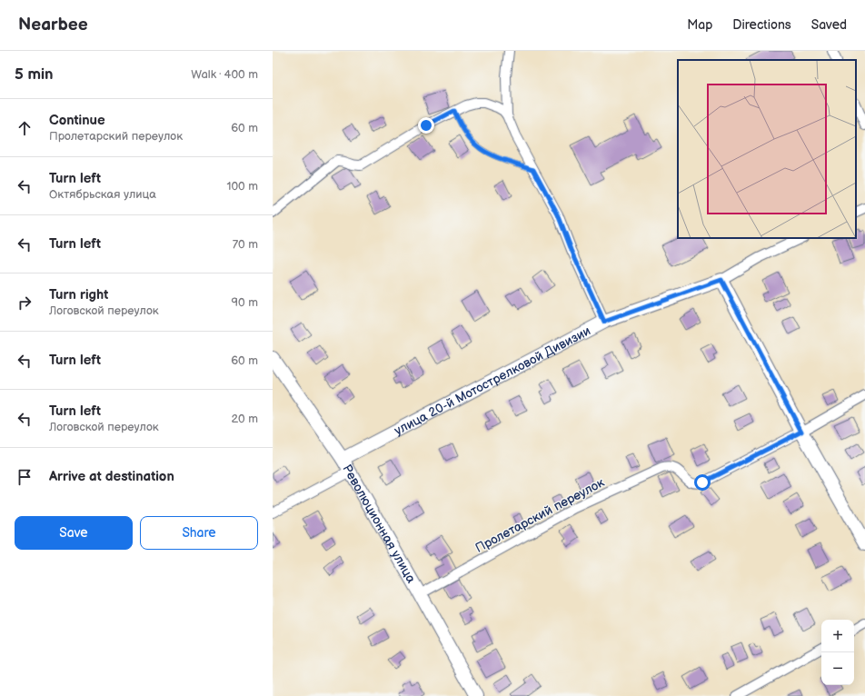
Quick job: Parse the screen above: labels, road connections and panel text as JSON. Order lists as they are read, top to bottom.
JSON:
{
  "streets": {
    "main road": ["улица 20-й Мотострелковой Дивизии", "Революционная улица"],
    "street": ["Пролетарский переулок"]
  },
  "crossings": [
    ["улица 20-й Мотострелковой Дивизии", "Революционная улица"],
    ["Пролетарский переулок", "Революционная улица"]
  ],
  "page": {
    "header": "Nearbee",
    "nav": ["Map", "Directions", "Saved"],
    "heading": ["5 min", "Walk · 400 m"],
    "list": [
      ["Continue", "Пролетарский переулок", "60 m"],
      ["Turn left", "Октябрьская улица", "100 m"],
      ["Turn left", "70 m"],
      ["Turn right", "Логовской переулок", "90 m"],
      ["Turn left", "60 m"],
      ["Turn left", "Логовской переулок", "20 m"],
      "Arrive at destination"
    ],
    "buttons": ["Save", "Share"],
    "map_buttons": ["+", "−"]
  }
}
